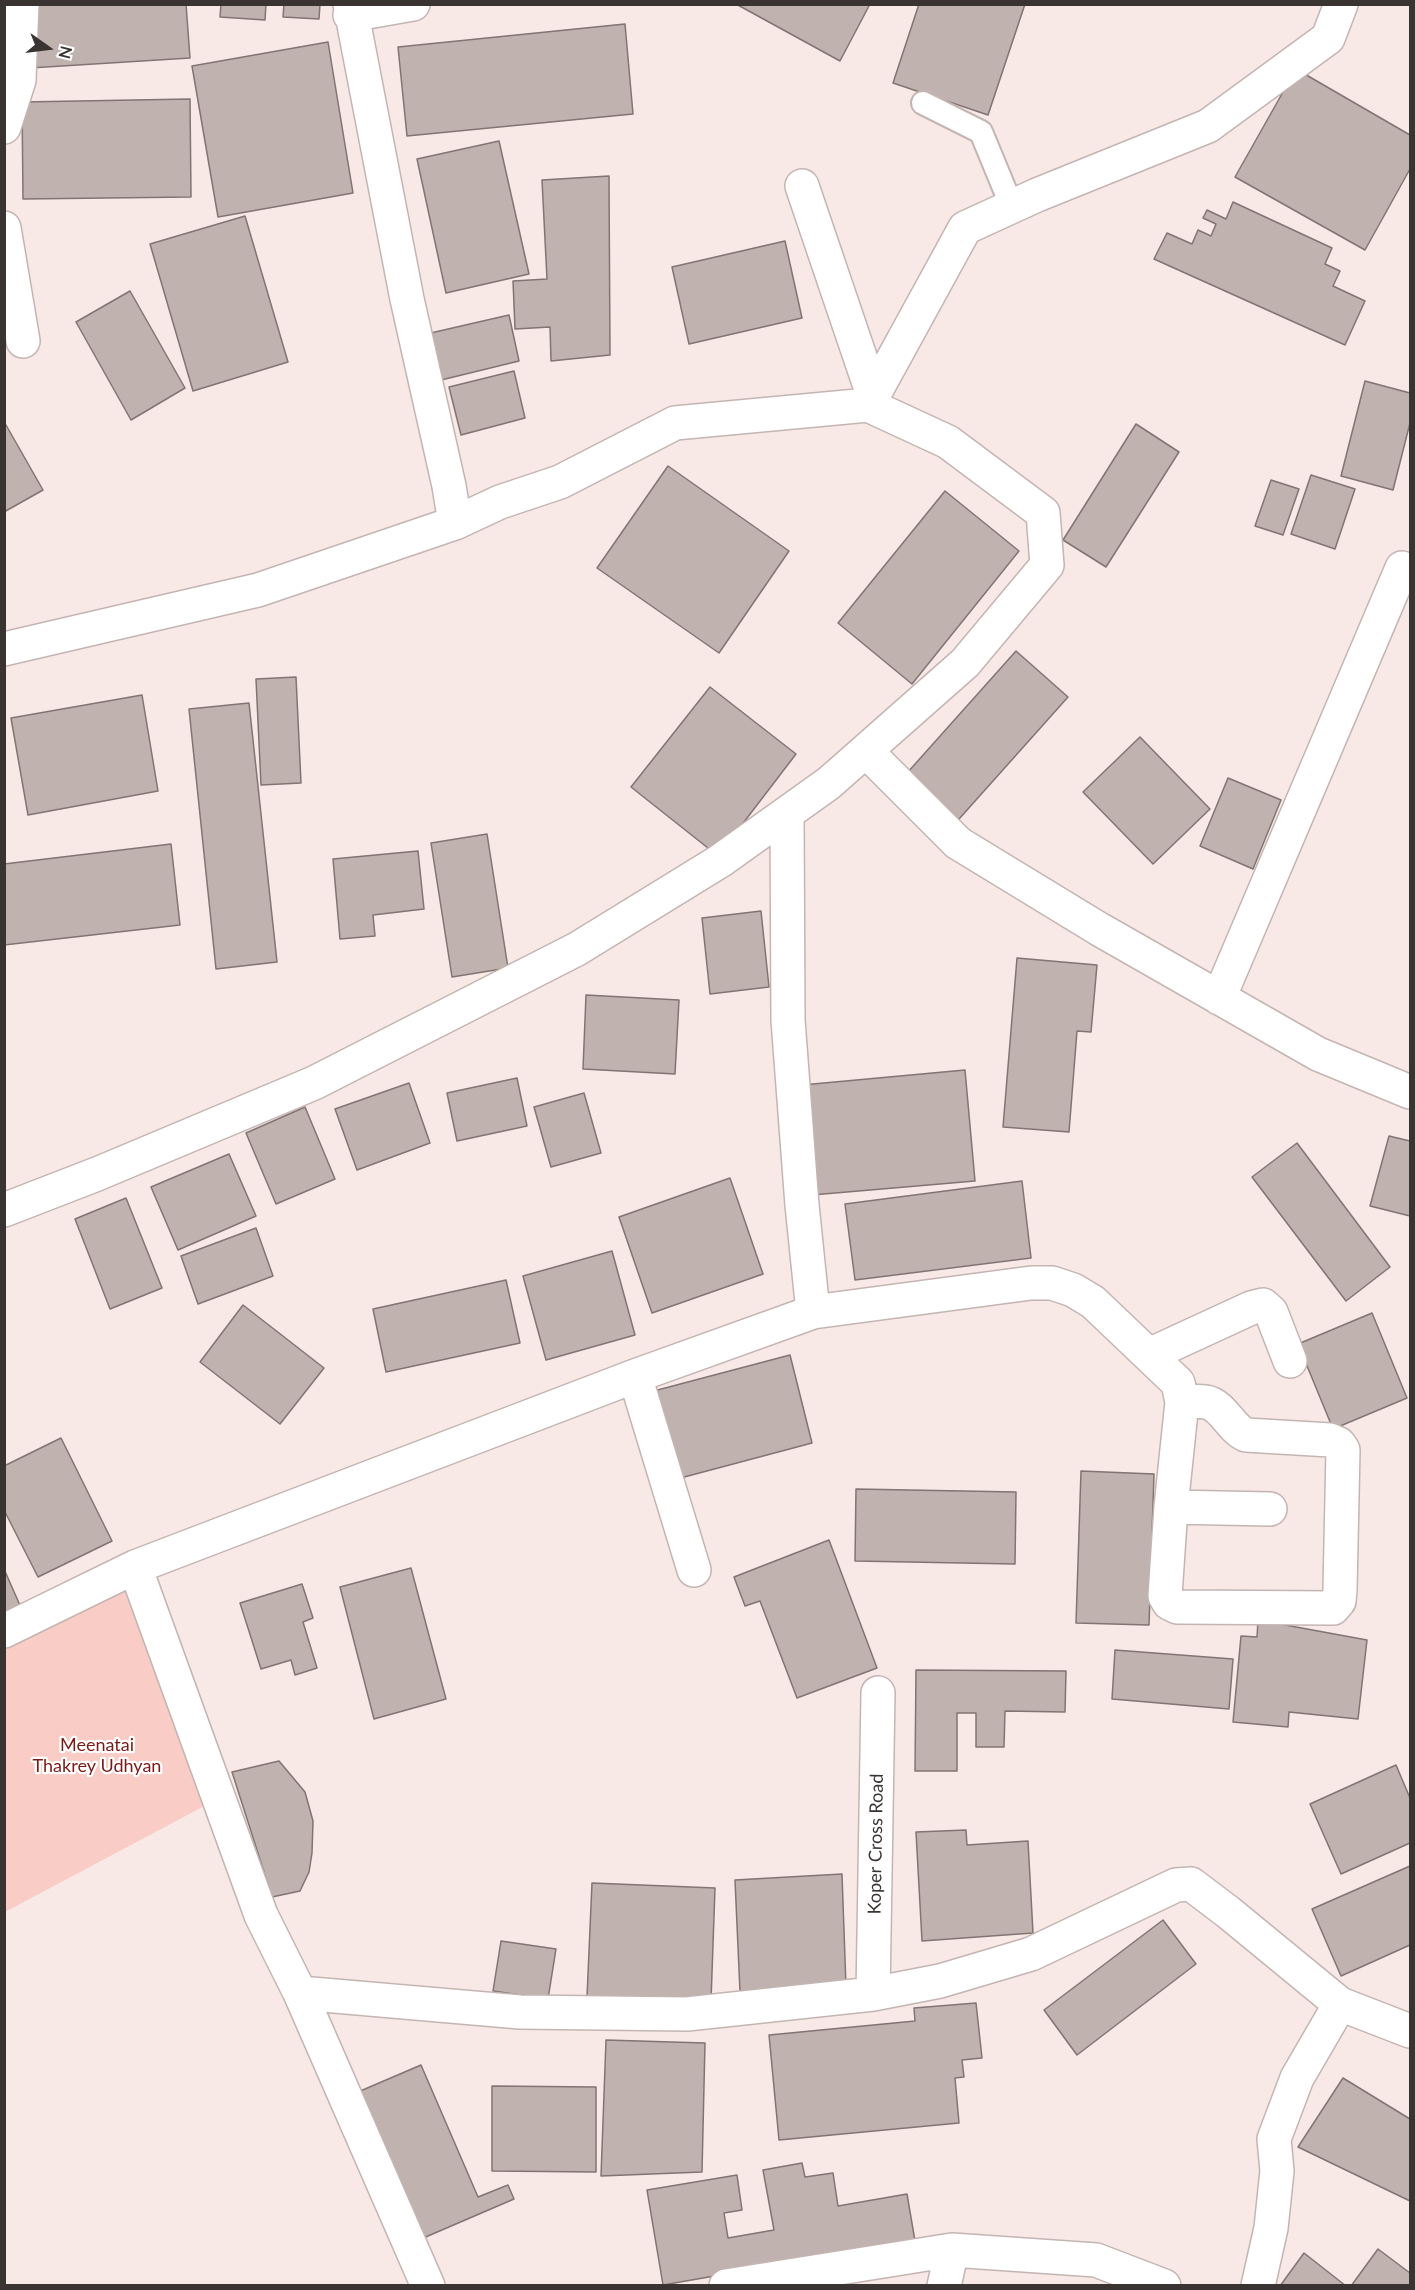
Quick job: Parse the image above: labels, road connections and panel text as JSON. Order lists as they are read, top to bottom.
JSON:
{
  "streets": {
    "street": ["Koper Cross Road"]
  },
  "parks": ["Meenatai Thakrey Udhyan"],
  "north": "right"
}
